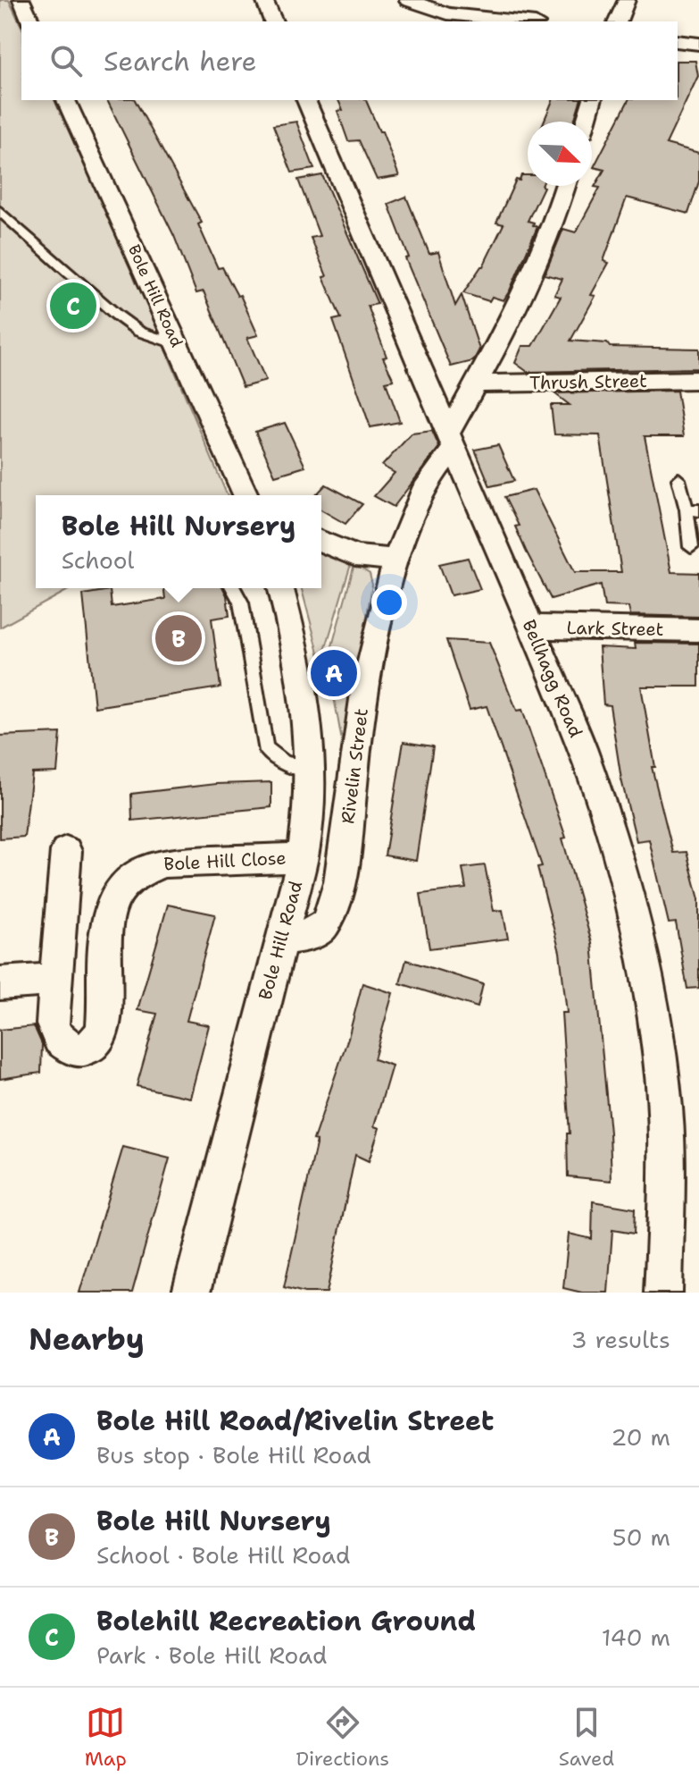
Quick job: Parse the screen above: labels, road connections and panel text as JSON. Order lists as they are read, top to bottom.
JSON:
{
  "streets": {
    "street": [
      "Bole Hill Road",
      "Thrush Street",
      "Lark Street",
      "Bellhagg Road",
      "Rivelin Street",
      "Bole Hill Close"
    ]
  },
  "crossings": [
    ["Bole Hill Road", "Rivelin Street"],
    ["Bole Hill Road", "Bole Hill Close"],
    ["Thrush Street", "Rivelin Street"],
    ["Lark Street", "Bellhagg Road"],
    ["Bellhagg Road", "Rivelin Street"]
  ],
  "north": "bottom right",
  "page": {
    "search": "Search here",
    "pins": ["C", "B", "A"],
    "popup": ["Bole Hill Nursery", "School"],
    "heading": ["Nearby", "3 results"],
    "list": [
      {
        "mark": "A",
        "name": "Bole Hill Road/Rivelin Street",
        "note": "Bus stop · Bole Hill Road",
        "value": "20 m"
      },
      {
        "mark": "B",
        "name": "Bole Hill Nursery",
        "note": "School · Bole Hill Road",
        "value": "50 m"
      },
      {
        "mark": "C",
        "name": "Bolehill Recreation Ground",
        "note": "Park · Bole Hill Road",
        "value": "140 m"
      }
    ],
    "nav": ["Map", "Directions", "Saved"]
  }
}
